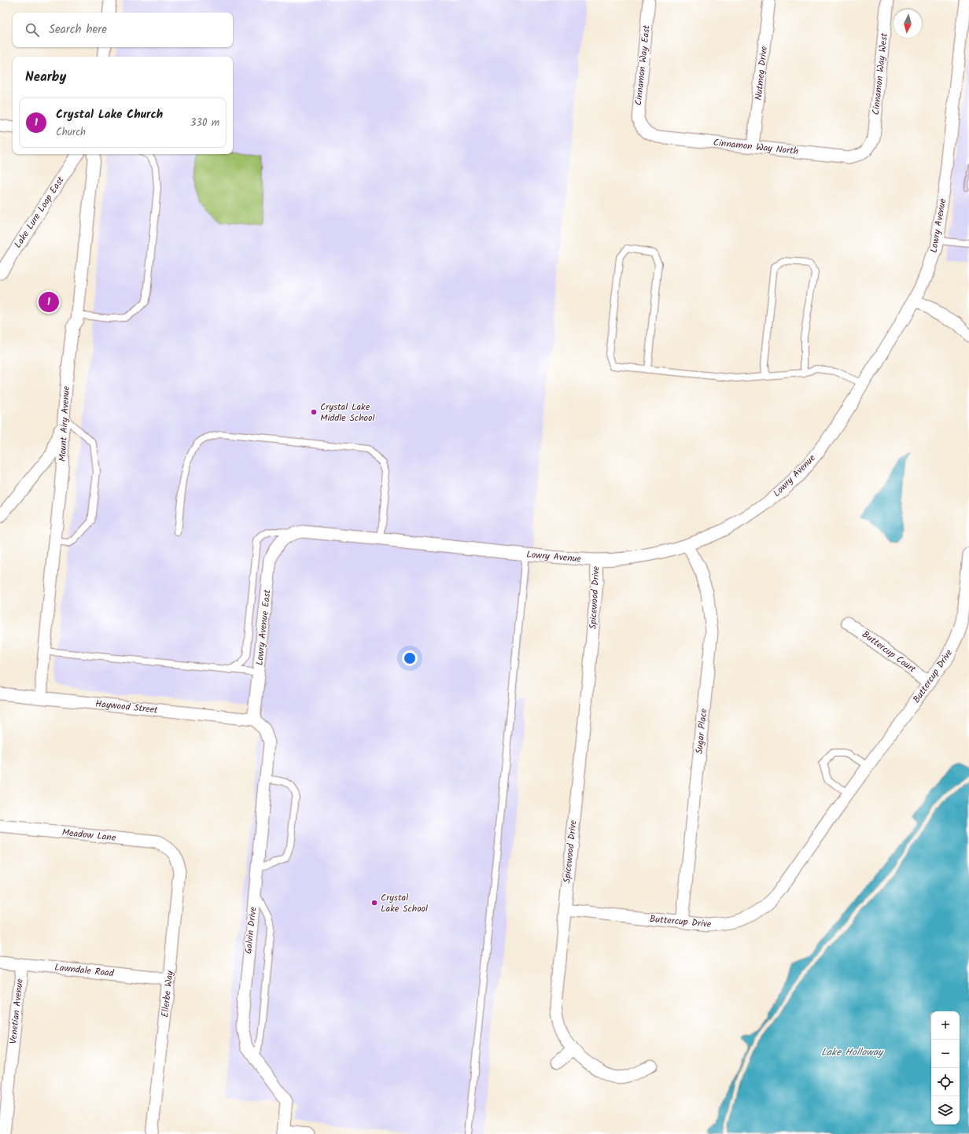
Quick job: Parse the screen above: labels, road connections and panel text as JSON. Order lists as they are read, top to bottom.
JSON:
{
  "streets": {
    "street": [
      "Cinnamon Way East",
      "Nutmeg Drive",
      "Cinnamon Way West",
      "Cinnamon Way North",
      "Lake Lure Loop East",
      "Lowry Avenue",
      "Mount Airy Avenue",
      "Spicewood Drive",
      "Lowry Avenue East",
      "Buttercup Court",
      "Buttercup Drive",
      "Haywood Street",
      "Sugar Place",
      "Meadow Lane",
      "Galvin Drive",
      "Lawndale Road",
      "Ellerbe Way",
      "Venetian Avenue"
    ]
  },
  "crossings": [
    ["Cinnamon Way East", "Cinnamon Way North"],
    ["Nutmeg Drive", "Cinnamon Way North"],
    ["Cinnamon Way West", "Cinnamon Way North"],
    ["Lowry Avenue", "Spicewood Drive"],
    ["Lowry Avenue", "Lowry Avenue East"],
    ["Lowry Avenue", "Sugar Place"],
    ["Mount Airy Avenue", "Haywood Street"],
    ["Spicewood Drive", "Buttercup Drive"],
    ["Lowry Avenue East", "Haywood Street"],
    ["Lowry Avenue East", "Galvin Drive"],
    ["Buttercup Court", "Buttercup Drive"],
    ["Buttercup Drive", "Sugar Place"],
    ["Haywood Street", "Galvin Drive"],
    ["Meadow Lane", "Ellerbe Way"],
    ["Lawndale Road", "Ellerbe Way"],
    ["Lawndale Road", "Venetian Avenue"]
  ],
  "water": ["Lake Holloway"],
  "places": ["Crystal Lake Middle School", "Crystal Lake School"],
  "north": "bottom",
  "page": {
    "search": "Search here",
    "heading": "Nearby",
    "list": [
      {
        "mark": "1",
        "name": "Crystal Lake Church",
        "note": "Church",
        "value": "330 m"
      }
    ],
    "pins": "1",
    "map_buttons": ["+", "−"]
  }
}
